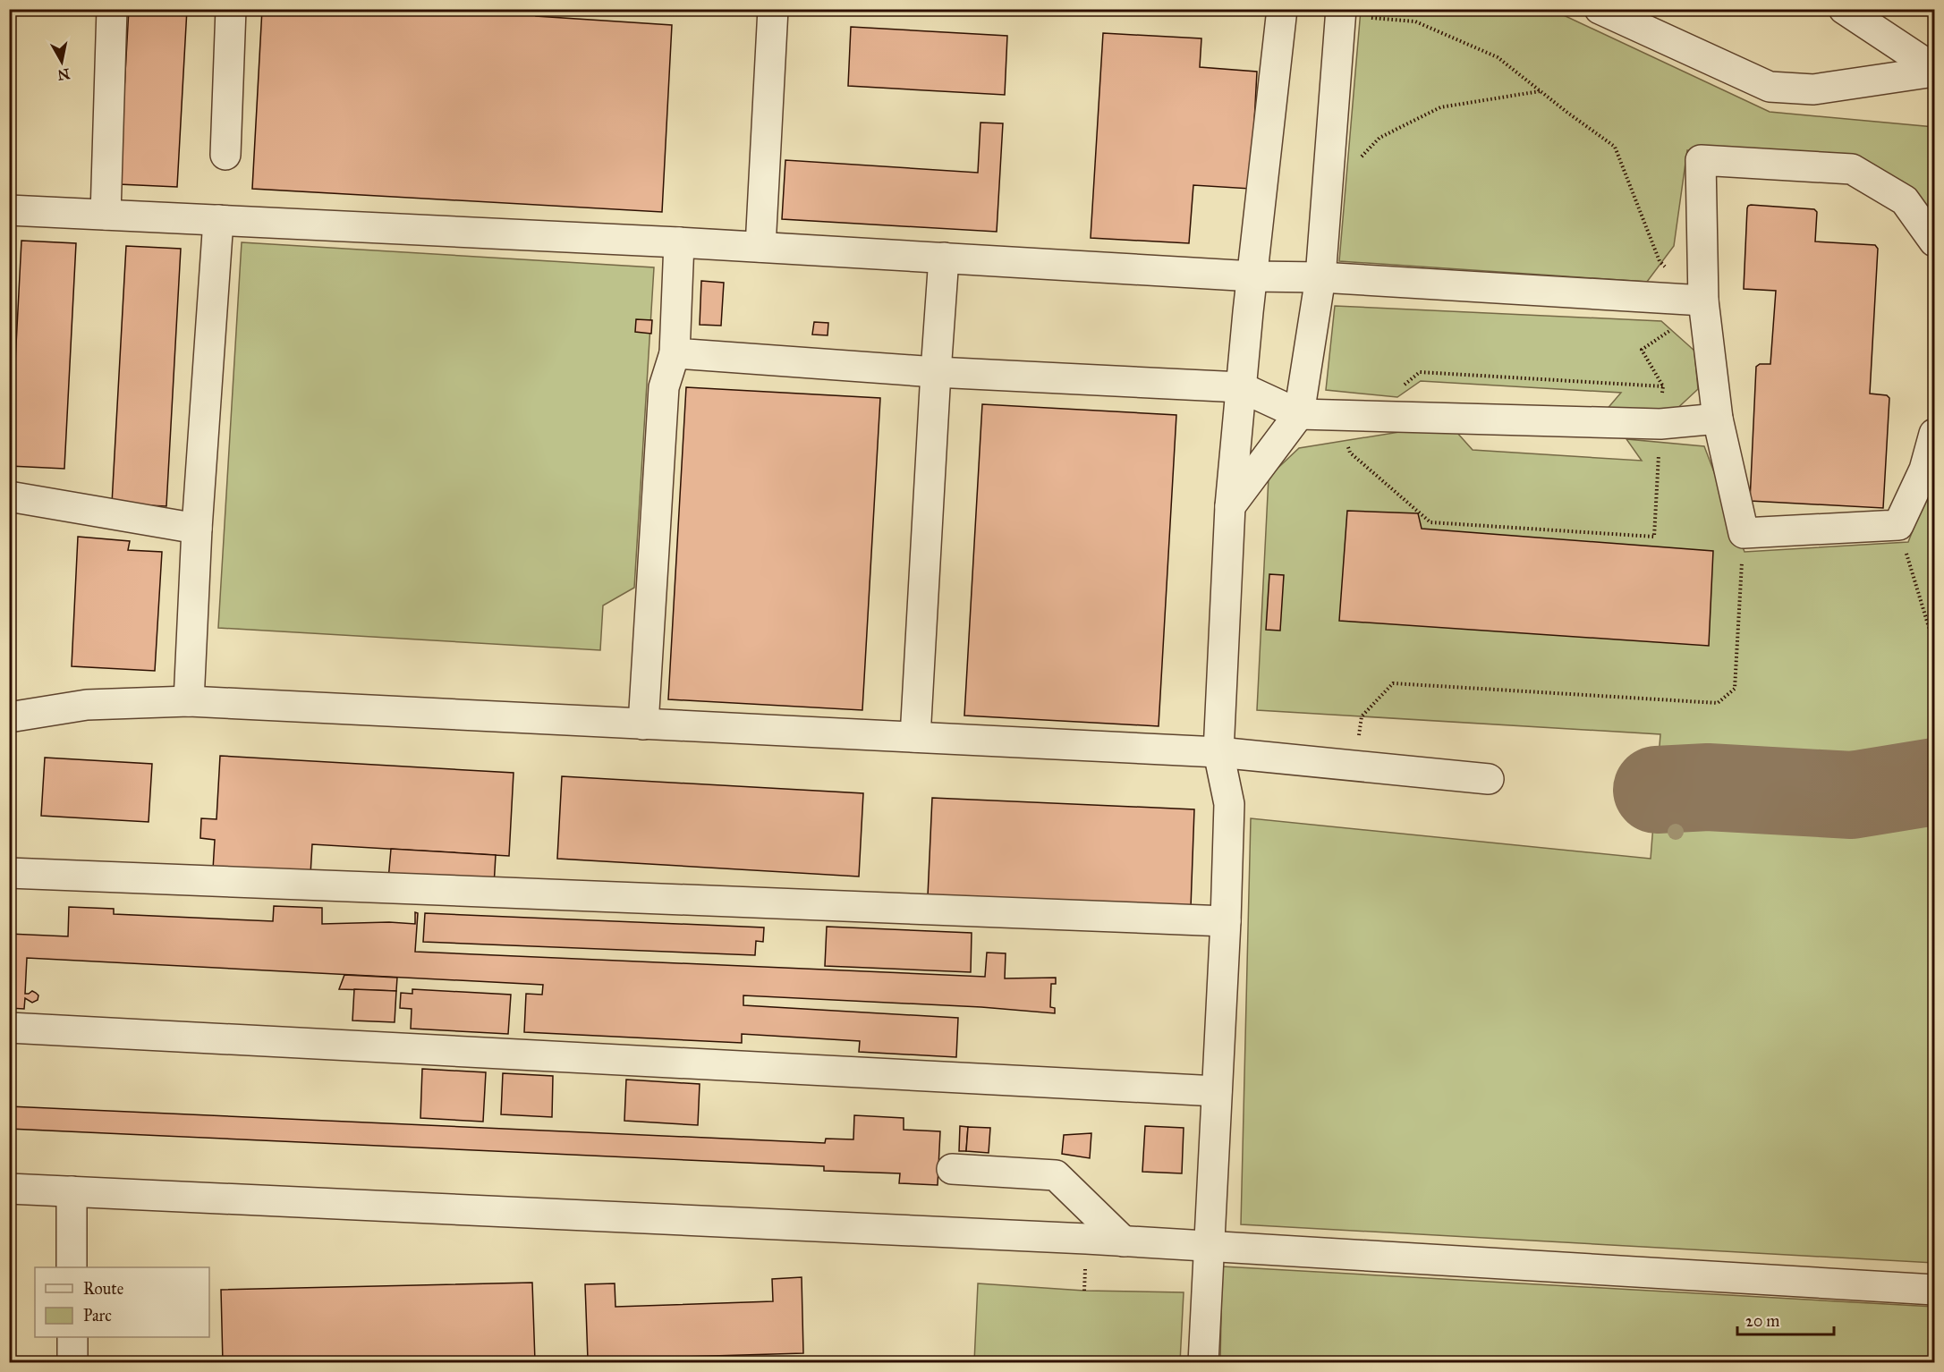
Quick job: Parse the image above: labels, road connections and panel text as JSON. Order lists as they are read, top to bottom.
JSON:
{
  "legend": ["Route", "Parc"],
  "scale_bar": "20 m",
  "north": "bottom"
}
